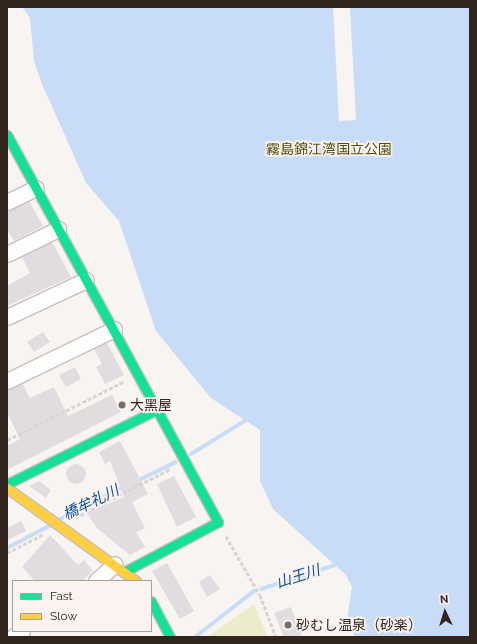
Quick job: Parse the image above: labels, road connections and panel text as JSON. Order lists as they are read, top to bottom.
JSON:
{
  "water": ["橋牟礼川", "山王川"],
  "parks": ["霧島錦江湾国立公園"],
  "places": ["大黑屋", "砂むし温泉（砂楽）"],
  "legend": ["Fast", "Slow"],
  "north": "top"
}
